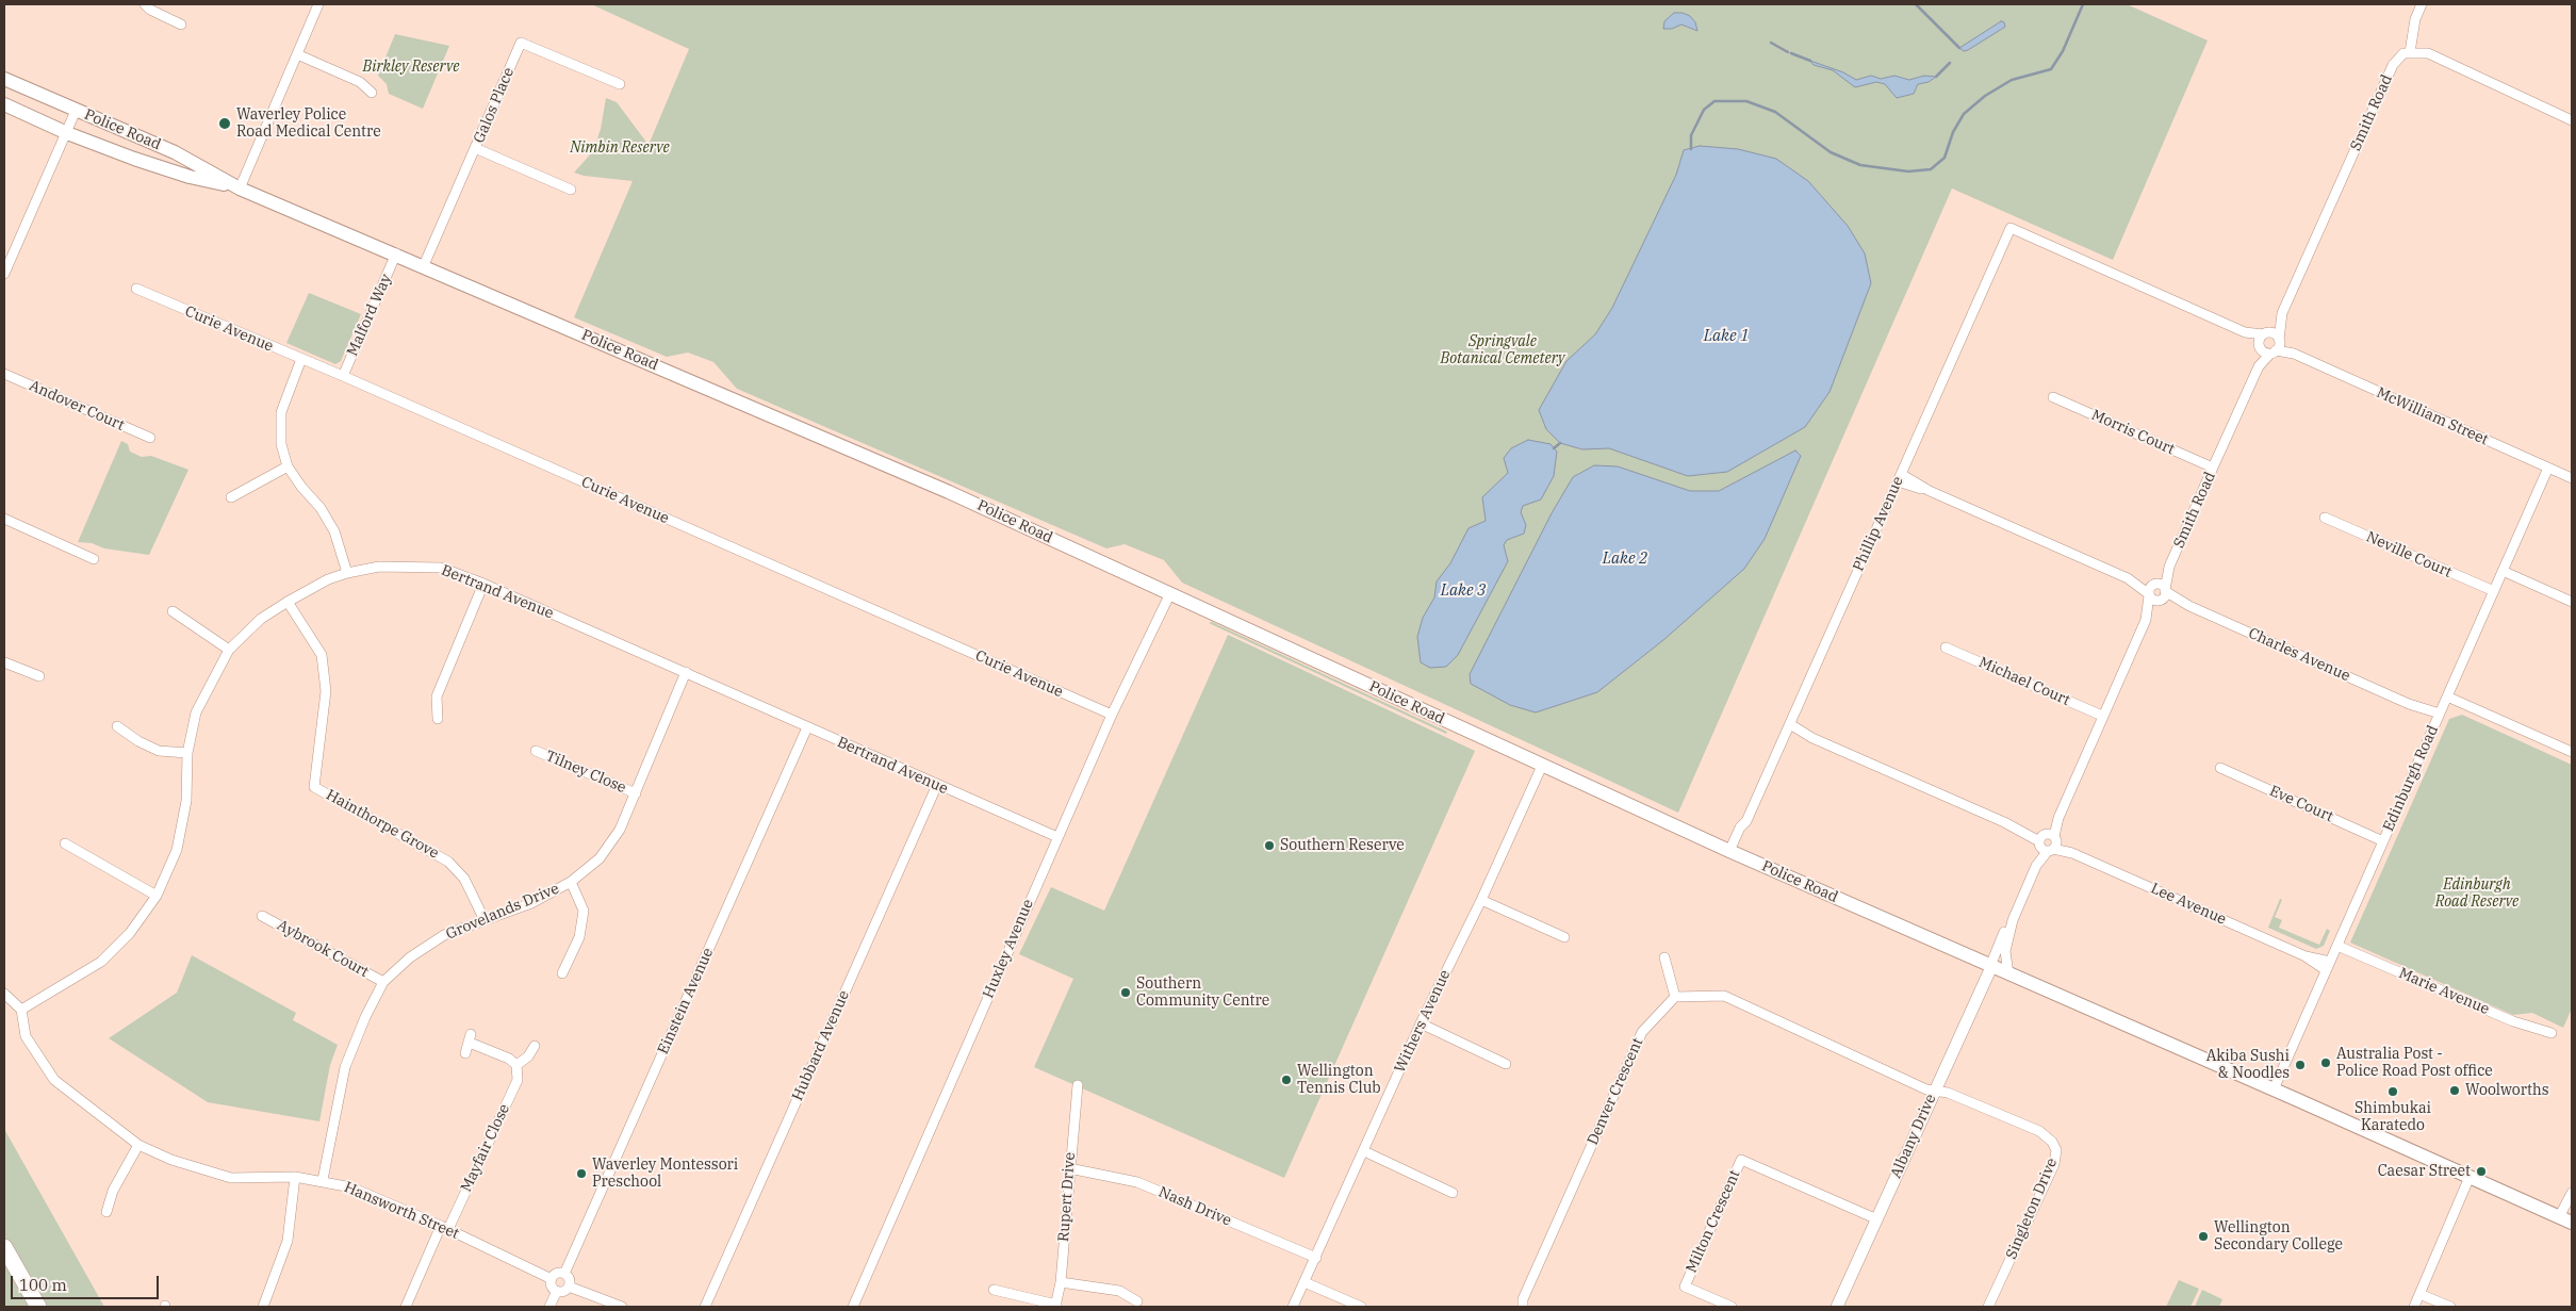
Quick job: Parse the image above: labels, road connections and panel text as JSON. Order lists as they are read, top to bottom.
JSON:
{
  "streets": {
    "main road": ["Police Road"],
    "street": [
      "Galos Place",
      "Smith Road",
      "Malford Way",
      "Curie Avenue",
      "Andover Court",
      "McWilliam Street",
      "Morris Court",
      "Phillip Avenue",
      "Neville Court",
      "Bertrand Avenue",
      "Charles Avenue",
      "Michael Court",
      "Tilney Close",
      "Edinburgh Road",
      "Eve Court",
      "Hainthorpe Grove",
      "Lee Avenue",
      "Grovelands Drive",
      "Aybrook Court",
      "Huxley Avenue",
      "Marie Avenue",
      "Einstein Avenue",
      "Withers Avenue",
      "Hubbard Avenue",
      "Denver Crescent",
      "Albany Drive",
      "Mayfair Close",
      "Rupert Drive",
      "Nash Drive",
      "Singleton Drive",
      "Hansworth Street",
      "Milton Crescent"
    ]
  },
  "crossings": [
    ["Galos Place", "Police Road"],
    ["Smith Road", "Police Road"],
    ["Smith Road", "McWilliam Street"],
    ["Smith Road", "Morris Court"],
    ["Smith Road", "Charles Avenue"],
    ["Smith Road", "Michael Court"],
    ["Smith Road", "Lee Avenue"],
    ["Smith Road", "Albany Drive"],
    ["Police Road", "Malford Way"],
    ["Police Road", "Phillip Avenue"],
    ["Police Road", "Edinburgh Road"],
    ["Police Road", "Huxley Avenue"],
    ["Police Road", "Withers Avenue"],
    ["Police Road", "Albany Drive"],
    ["Malford Way", "Curie Avenue"],
    ["Curie Avenue", "Huxley Avenue"],
    ["McWilliam Street", "Edinburgh Road"],
    ["Phillip Avenue", "Lee Avenue"],
    ["Neville Court", "Edinburgh Road"],
    ["Bertrand Avenue", "Hainthorpe Grove"],
    ["Bertrand Avenue", "Grovelands Drive"],
    ["Bertrand Avenue", "Huxley Avenue"],
    ["Bertrand Avenue", "Einstein Avenue"],
    ["Bertrand Avenue", "Hubbard Avenue"],
    ["Bertrand Avenue", "Hansworth Street"],
    ["Charles Avenue", "Edinburgh Road"],
    ["Tilney Close", "Grovelands Drive"],
    ["Edinburgh Road", "Eve Court"],
    ["Edinburgh Road", "Lee Avenue"],
    ["Edinburgh Road", "Marie Avenue"],
    ["Hainthorpe Grove", "Grovelands Drive"],
    ["Grovelands Drive", "Aybrook Court"],
    ["Grovelands Drive", "Hansworth Street"],
    ["Einstein Avenue", "Hansworth Street"],
    ["Withers Avenue", "Nash Drive"],
    ["Albany Drive", "Singleton Drive"],
    ["Albany Drive", "Milton Crescent"],
    ["Mayfair Close", "Hansworth Street"],
    ["Rupert Drive", "Nash Drive"]
  ],
  "water": ["Lake 1", "Lake 2", "Lake 3"],
  "parks": [
    "Birkley Reserve",
    "Nimbin Reserve",
    "Springvale Botanical Cemetery",
    "Edinburgh Road Reserve"
  ],
  "places": [
    "Waverley Police Road Medical Centre",
    "Southern Reserve",
    "Southern Community Centre",
    "Australia Post - Police Road Post office",
    "Akiba Sushi & Noodles",
    "Wellington Tennis Club",
    "Woolworths",
    "Shimbukai Karatedo",
    "Caesar Street",
    "Waverley Montessori Preschool",
    "Wellington Secondary College"
  ],
  "scale_bar": "100 m"
}
